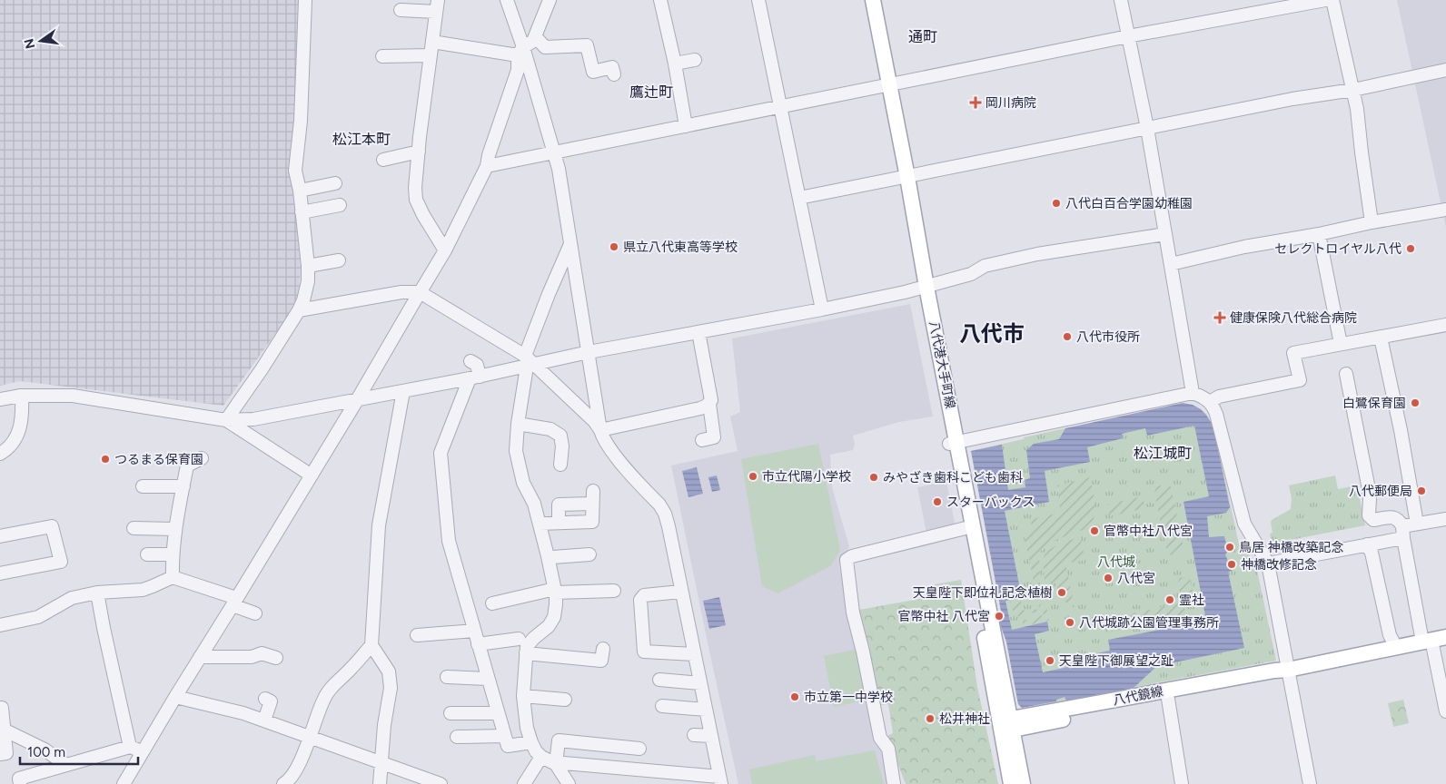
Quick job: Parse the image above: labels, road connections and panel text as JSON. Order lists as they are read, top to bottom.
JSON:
{
  "streets": {
    "main road": ["八代港大手町線", "八代鏡線"]
  },
  "crossings": [
    ["八代港大手町線", "八代鏡線"]
  ],
  "districts": [
    "通町",
    "鷹辻町",
    "松江本町",
    "八代市",
    "松江城町"
  ],
  "parks": ["八代城"],
  "places": {
    "health": ["岡川病院", "健康保険八代総合病院"],
    "other": [
      "八代白百合学園幼稚園",
      "県立八代東高等学校",
      "セレクトロイヤル八代",
      "八代市役所",
      "白鷺保育園",
      "つるまる保育園",
      "市立代陽小学校",
      "みやざき歯科こども歯科",
      "八代郵便局",
      "スターバックス",
      "官幣中社八代宮",
      "鳥居 神橋改築記念",
      "神橋改修記念",
      "八代宮",
      "天皇陛下即位礼記念植樹",
      "霊社",
      "官幣中社 八代宮",
      "八代城跡公園管理事務所",
      "天皇陛下御展望之趾",
      "市立第一中学校",
      "松井神社"
    ]
  },
  "scale_bar": "100 m",
  "north": "left"
}
